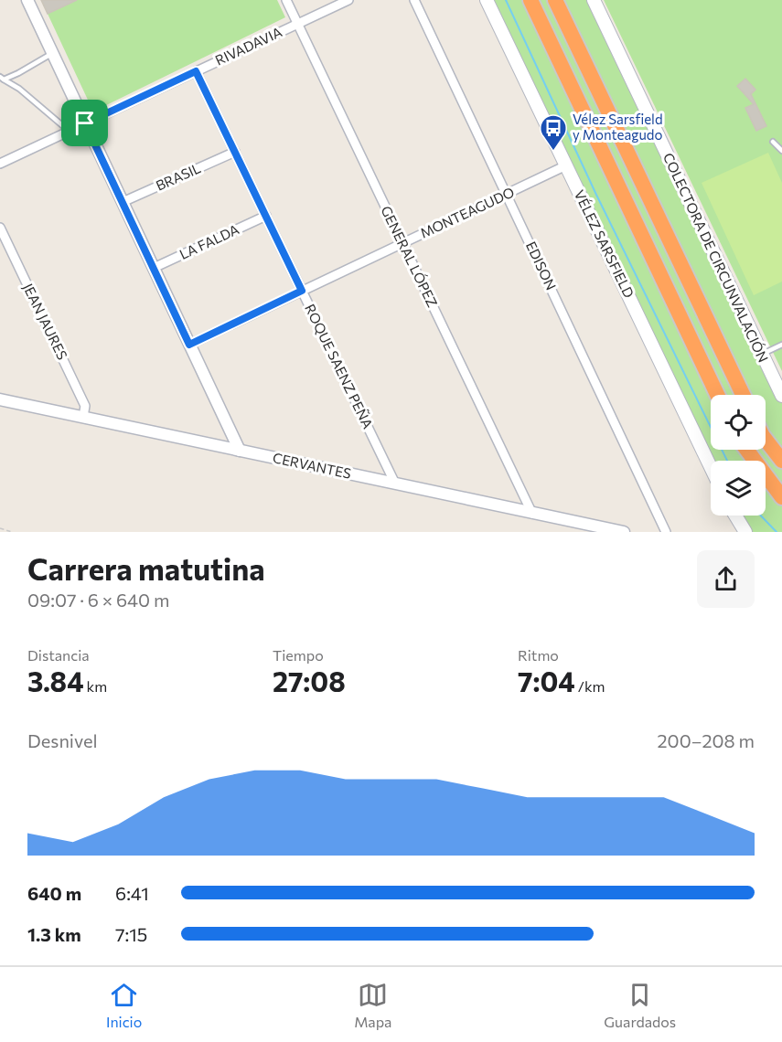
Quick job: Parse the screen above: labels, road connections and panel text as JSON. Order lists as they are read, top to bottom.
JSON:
{
  "streets": {
    "main road": ["VÉLEZ SARSFIELD", "COLECTORA DE CIRCUNVALACIÓN"],
    "street": [
      "RIVADAVIA",
      "BRASIL",
      "MONTEAGUDO",
      "LA FALDA",
      "GENERAL LÓPEZ",
      "EDISON",
      "JEAN JAURES",
      "ROQUE SAENZ PEÑA",
      "CERVANTES"
    ]
  },
  "crossings": [
    ["RIVADAVIA", "GENERAL LÓPEZ"],
    ["RIVADAVIA", "ROQUE SAENZ PEÑA"],
    ["BRASIL", "ROQUE SAENZ PEÑA"],
    ["MONTEAGUDO", "VÉLEZ SARSFIELD"],
    ["MONTEAGUDO", "GENERAL LÓPEZ"],
    ["MONTEAGUDO", "EDISON"],
    ["MONTEAGUDO", "ROQUE SAENZ PEÑA"],
    ["LA FALDA", "ROQUE SAENZ PEÑA"],
    ["GENERAL LÓPEZ", "CERVANTES"],
    ["JEAN JAURES", "CERVANTES"],
    ["ROQUE SAENZ PEÑA", "CERVANTES"]
  ],
  "places": {
    "bus stop": ["Vélez Sarsfield y Monteagudo"]
  },
  "page": {
    "heading": ["Carrera matutina", "09:07 · 6 × 640 m"],
    "stats": [
      ["Distancia", "3.84 km"],
      ["Tiempo", "27:08"],
      ["Ritmo", "7:04 /km"]
    ],
    "chart": ["Desnivel", "200–208 m"],
    "list": [
      {
        "name": "640 m",
        "note": "6:41"
      },
      {
        "name": "1.3 km",
        "note": "7:15"
      }
    ],
    "tabs": ["Inicio", "Mapa", "Guardados"]
  }
}
